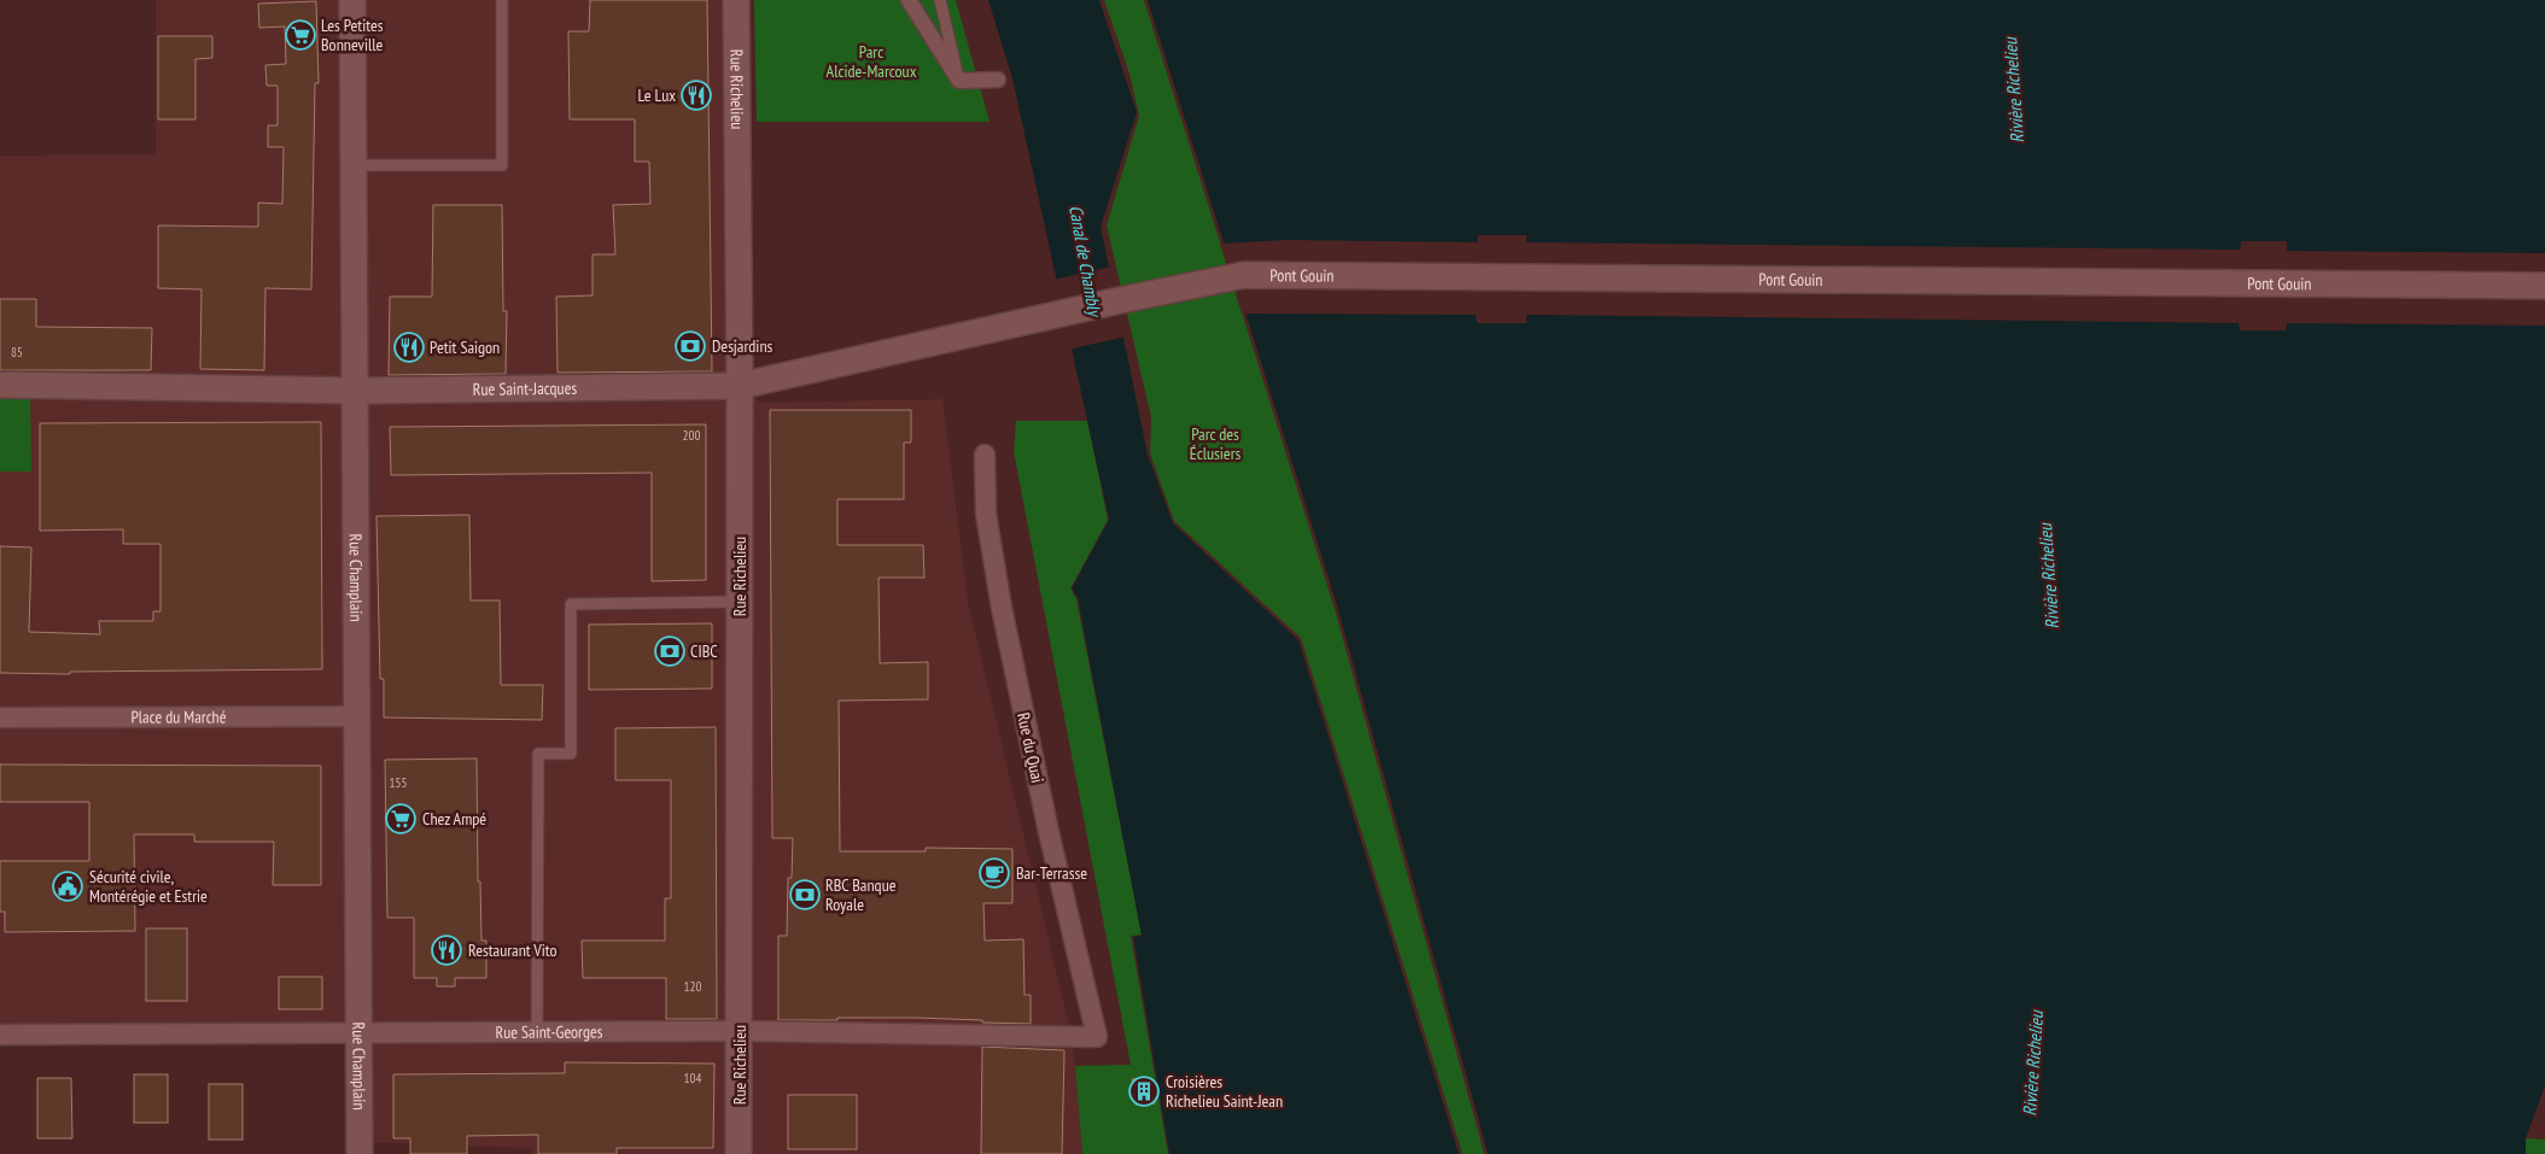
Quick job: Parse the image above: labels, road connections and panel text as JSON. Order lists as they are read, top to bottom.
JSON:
{
  "streets": {
    "street": [
      "Rue Richelieu",
      "Pont Gouin",
      "Rue Saint-Jacques",
      "Rue Champlain",
      "Place du Marché",
      "Rue du Quai",
      "Rue Saint-Georges"
    ]
  },
  "crossings": [
    ["Rue Richelieu", "Rue Saint-Jacques"],
    ["Rue Richelieu", "Rue Saint-Georges"],
    ["Pont Gouin", "Rue Saint-Jacques"],
    ["Rue Saint-Jacques", "Rue Champlain"],
    ["Rue Champlain", "Place du Marché"],
    ["Rue Champlain", "Rue Saint-Georges"],
    ["Rue du Quai", "Rue Saint-Georges"]
  ],
  "water": ["Rivière Richelieu", "Canal de Chambly"],
  "parks": ["Parc Alcide-Marcoux", "Parc des Éclusiers"],
  "places": {
    "supermarket": ["Les Petites Bonneville", "Chez Ampé"],
    "restaurant": ["Le Lux", "Petit Saigon", "Restaurant Vito"],
    "bank": ["Desjardins", "CIBC", "RBC Banque Royale"],
    "cafe": ["Bar-Terrasse"],
    "public building": ["Sécurité civile, Montérégie et Estrie"],
    "building": ["Croisières Richelieu Saint-Jean"]
  },
  "house_numbers": [
    "85",
    "200",
    "155",
    "120",
    "104"
  ]
}
